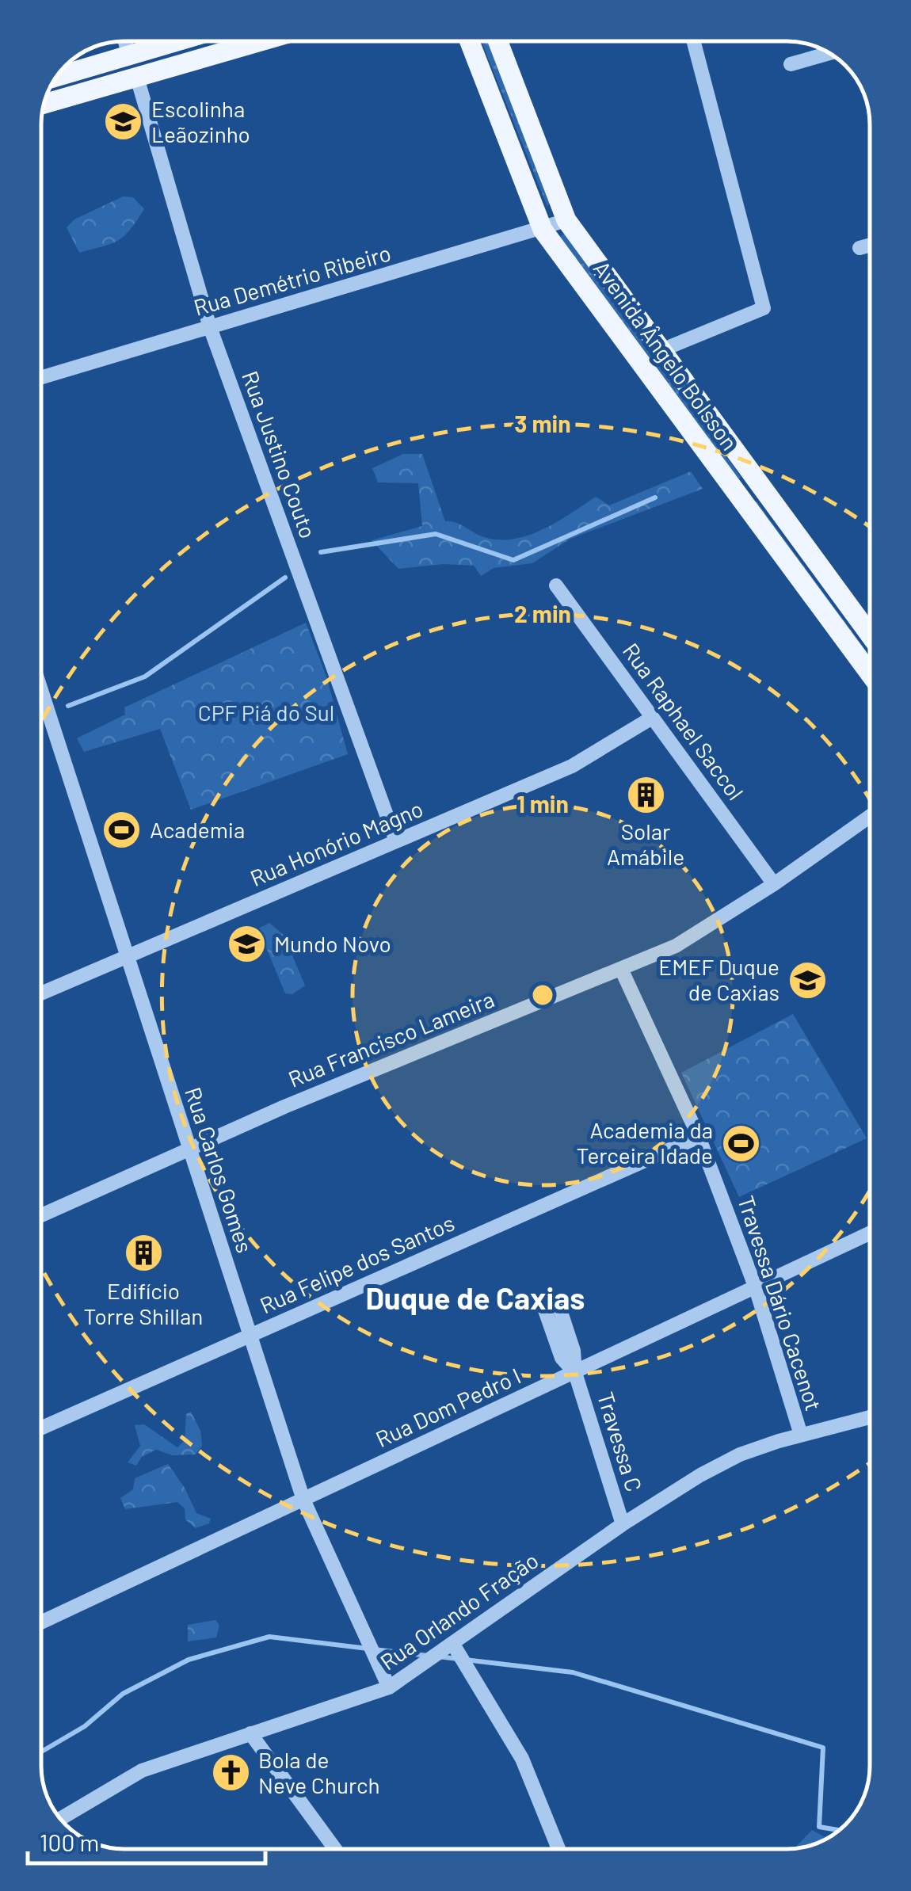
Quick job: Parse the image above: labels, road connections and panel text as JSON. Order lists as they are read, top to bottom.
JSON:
{
  "streets": {
    "main road": ["Avenida Ângelo Bolsson"],
    "street": [
      "Rua Demétrio Ribeiro",
      "Rua Justino Couto",
      "Rua Raphael Saccol",
      "Rua Honório Magno",
      "Rua Francisco Lameira",
      "Rua Carlos Gomes",
      "Rua Felipe dos Santos",
      "Travessa Dário Cacenot",
      "Rua Dom Pedro I",
      "Travessa C",
      "Rua Orlando Fração"
    ]
  },
  "crossings": [
    ["Rua Demétrio Ribeiro", "Avenida Ângelo Bolsson"],
    ["Rua Demétrio Ribeiro", "Rua Justino Couto"],
    ["Rua Justino Couto", "Rua Honório Magno"],
    ["Rua Raphael Saccol", "Rua Honório Magno"],
    ["Rua Raphael Saccol", "Rua Francisco Lameira"],
    ["Rua Honório Magno", "Rua Carlos Gomes"],
    ["Rua Francisco Lameira", "Rua Carlos Gomes"],
    ["Rua Francisco Lameira", "Travessa Dário Cacenot"],
    ["Rua Carlos Gomes", "Rua Felipe dos Santos"],
    ["Rua Carlos Gomes", "Rua Dom Pedro I"],
    ["Rua Carlos Gomes", "Rua Orlando Fração"],
    ["Rua Felipe dos Santos", "Travessa Dário Cacenot"],
    ["Travessa Dário Cacenot", "Rua Dom Pedro I"],
    ["Travessa Dário Cacenot", "Rua Orlando Fração"],
    ["Rua Dom Pedro I", "Travessa C"],
    ["Travessa C", "Rua Orlando Fração"]
  ],
  "districts": ["Duque de Caxias"],
  "parks": ["CPF Piá do Sul"],
  "places": {
    "school or university": ["Escolinha Leãozinho", "Mundo Novo", "EMEF Duque de Caxias"],
    "building": ["Solar Amábile", "Edifício Torre Shillan"],
    "sports": ["Academia", "Academia da Terceira Idade"],
    "church": ["Bola de Neve Church"]
  },
  "scale_bar": "100 m",
  "rings": ["3 min", "2 min", "1 min"]
}
